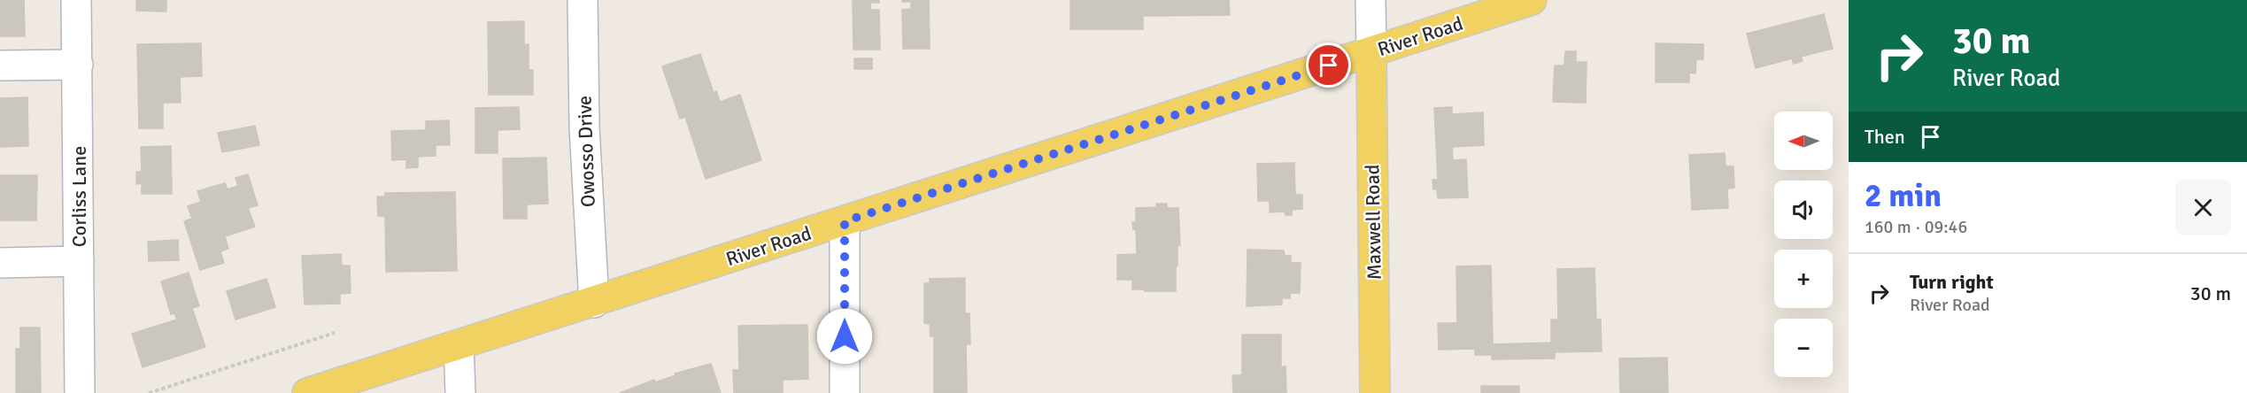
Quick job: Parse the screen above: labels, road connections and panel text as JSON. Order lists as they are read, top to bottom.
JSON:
{
  "streets": {
    "main road": ["River Road", "Maxwell Road"],
    "street": ["Owosso Drive", "Corliss Lane"]
  },
  "crossings": [
    ["River Road", "Owosso Drive"],
    ["River Road", "Maxwell Road"]
  ],
  "north": "left",
  "page": {
    "turn": ["30 m", "River Road"],
    "map_buttons": ["+", "−"],
    "then": "Then",
    "heading": ["2 min", "160 m · 09:46"],
    "list": [
      {
        "name": "Turn right",
        "note": "River Road",
        "value": "30 m"
      }
    ]
  }
}
